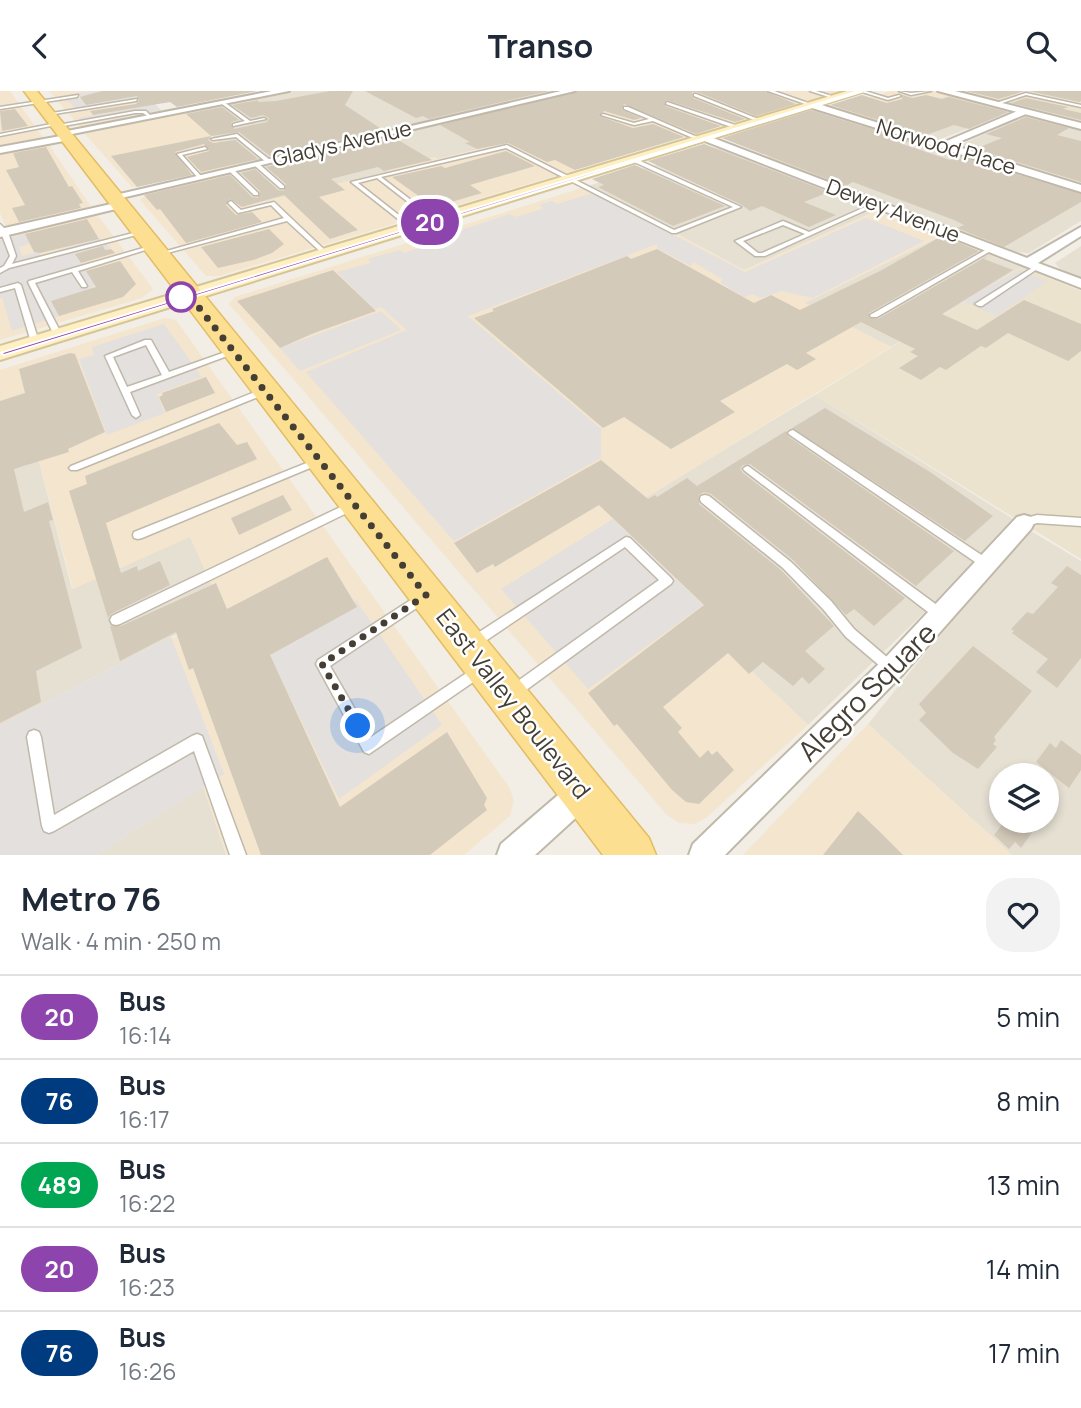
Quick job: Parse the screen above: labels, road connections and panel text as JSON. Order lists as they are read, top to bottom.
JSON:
{
  "streets": {
    "main road": ["East Valley Boulevard"],
    "street": [
      "Gladys Avenue",
      "Norwood Place",
      "Dewey Avenue",
      "Alegro Square"
    ]
  },
  "crossings": [
    ["Gladys Avenue", "East Valley Boulevard"]
  ],
  "lines": ["bus line 20"],
  "page": {
    "header": "Transo",
    "on_map": "20",
    "heading": ["Metro 76", "Walk · 4 min · 250 m"],
    "list": [
      {
        "mark": "20",
        "name": "Bus",
        "note": "16:14",
        "value": "5 min"
      },
      {
        "mark": "76",
        "name": "Bus",
        "note": "16:17",
        "value": "8 min"
      },
      {
        "mark": "489",
        "name": "Bus",
        "note": "16:22",
        "value": "13 min"
      },
      {
        "mark": "20",
        "name": "Bus",
        "note": "16:23",
        "value": "14 min"
      },
      {
        "mark": "76",
        "name": "Bus",
        "note": "16:26",
        "value": "17 min"
      }
    ]
  }
}
